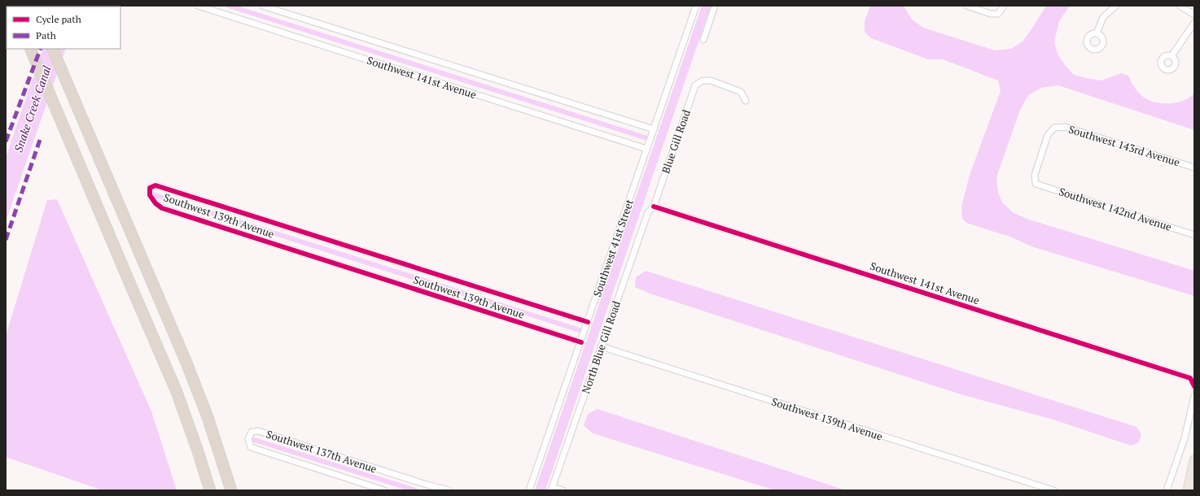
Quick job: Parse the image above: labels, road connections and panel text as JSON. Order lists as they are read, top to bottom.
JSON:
{
  "streets": {
    "street": [
      "Southwest 141st Avenue",
      "Blue Gill Road",
      "Southwest 143rd Avenue",
      "Southwest 142nd Avenue",
      "Southwest 139th Avenue",
      "Southwest 41st Street",
      "North Blue Gill Road",
      "Southwest 137th Avenue"
    ]
  },
  "crossings": [
    ["Southwest 141st Avenue", "Blue Gill Road"],
    ["Southwest 141st Avenue", "Southwest 41st Street"],
    ["Southwest 141st Avenue", "North Blue Gill Road"],
    ["Blue Gill Road", "North Blue Gill Road"],
    ["Southwest 143rd Avenue", "Southwest 142nd Avenue"],
    ["Southwest 139th Avenue", "Southwest 41st Street"],
    ["Southwest 139th Avenue", "North Blue Gill Road"]
  ],
  "water": ["Snake Creek Canal"],
  "legend": ["Cycle path", "Path"]
}
